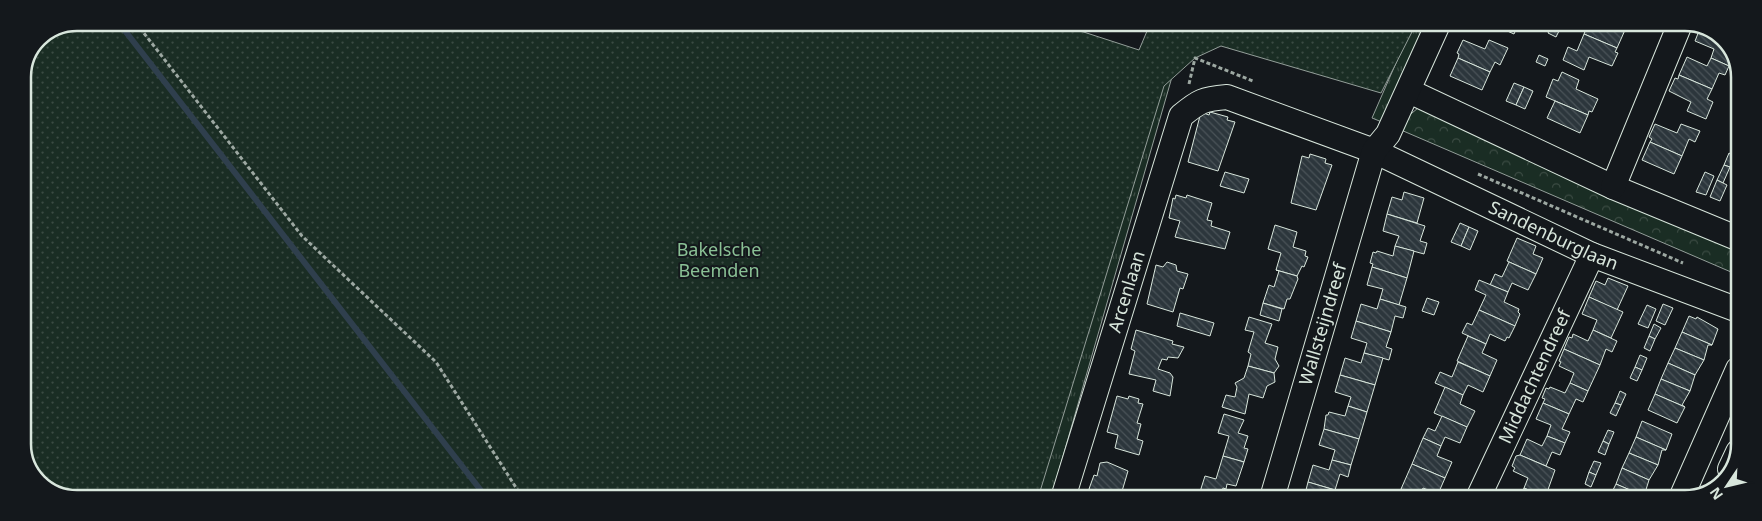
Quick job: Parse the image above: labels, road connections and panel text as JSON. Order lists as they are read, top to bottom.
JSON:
{
  "streets": {
    "street": [
      "Sandenburglaan",
      "Arcenlaan",
      "Wallsteijndreef",
      "Middachtendreef"
    ]
  },
  "crossings": [
    ["Sandenburglaan", "Arcenlaan"],
    ["Sandenburglaan", "Wallsteijndreef"],
    ["Sandenburglaan", "Middachtendreef"]
  ],
  "parks": ["Bakelsche Beemden"],
  "north": "bottom left"
}
